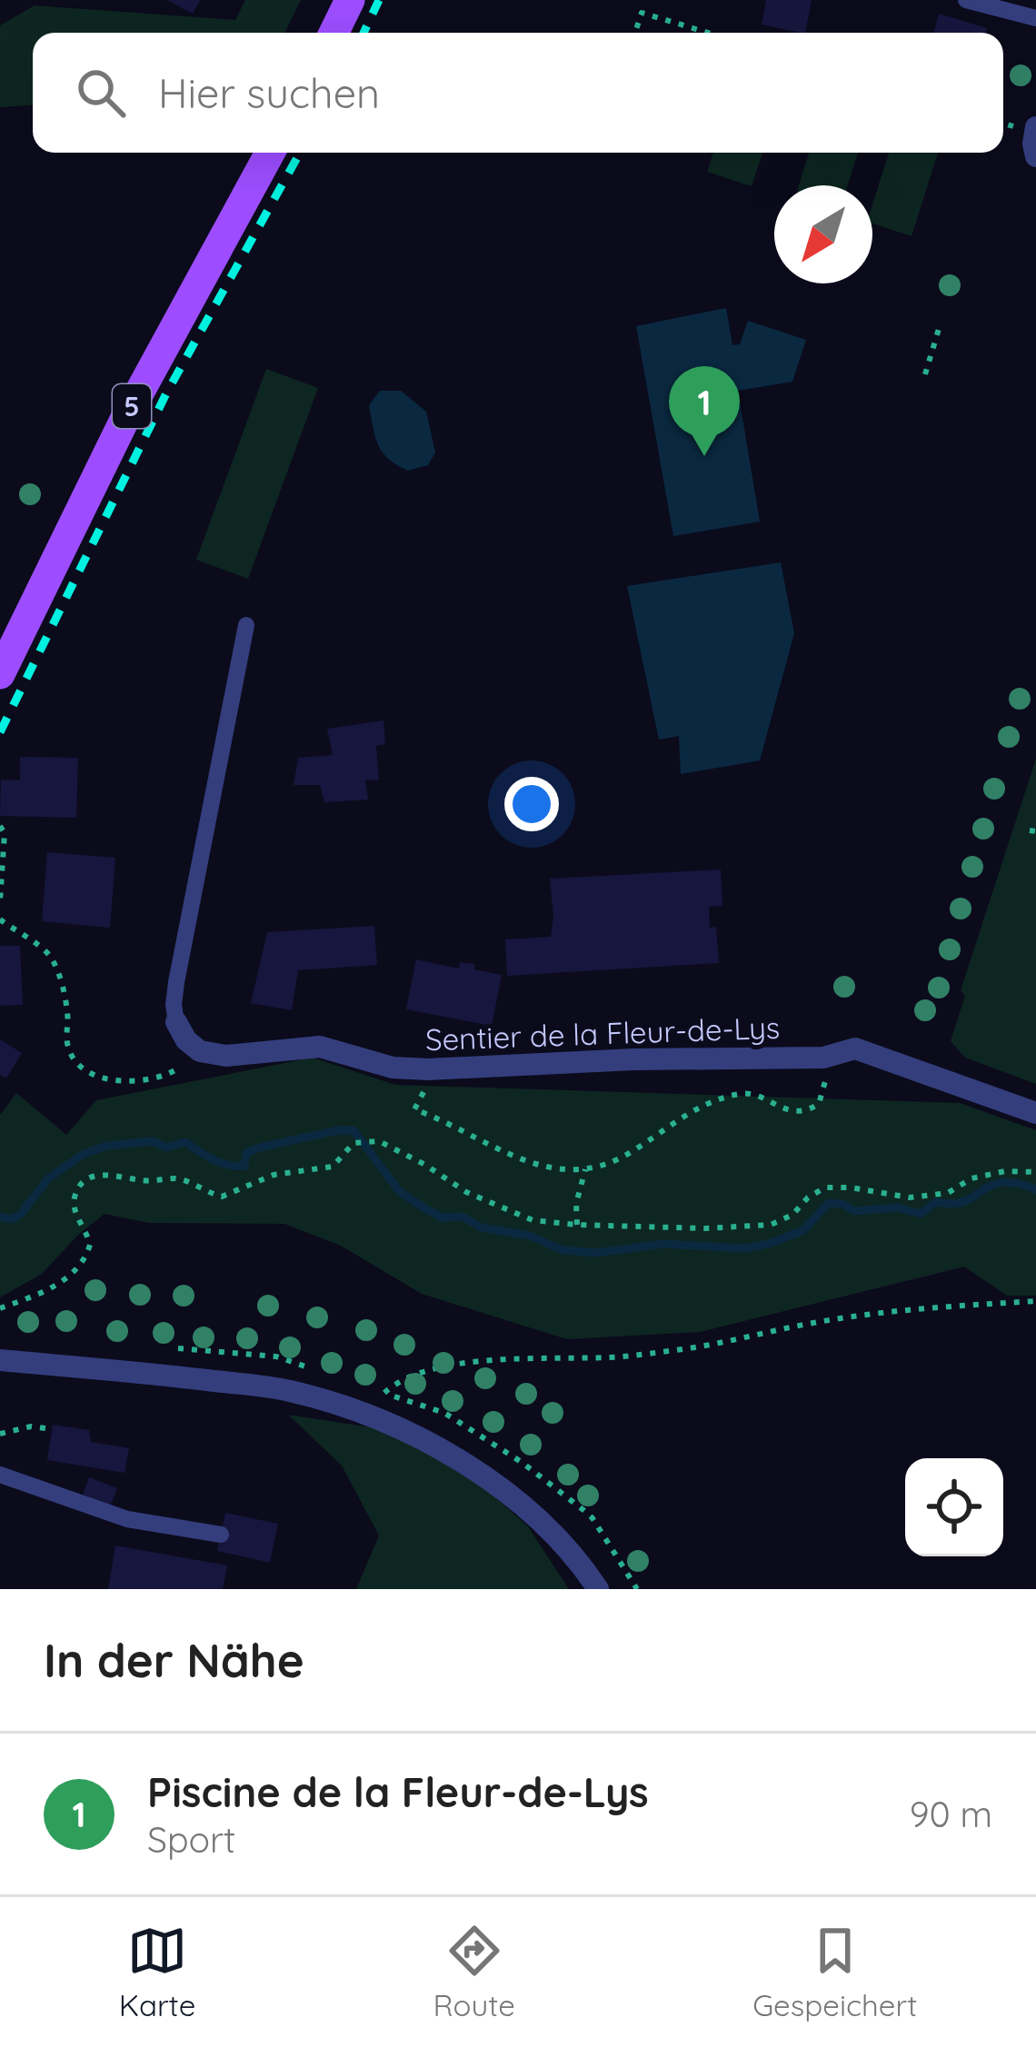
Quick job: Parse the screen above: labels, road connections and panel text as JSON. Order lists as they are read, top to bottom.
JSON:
{
  "streets": {
    "main road": ["5"],
    "street": ["Sentier de la Fleur-de-Lys"]
  },
  "north": "bottom left",
  "page": {
    "search": "Hier suchen",
    "pins": "1",
    "heading": "In der Nähe",
    "list": [
      {
        "mark": "1",
        "name": "Piscine de la Fleur-de-Lys",
        "note": "Sport",
        "value": "90 m"
      }
    ],
    "nav": ["Karte", "Route", "Gespeichert"]
  }
}
